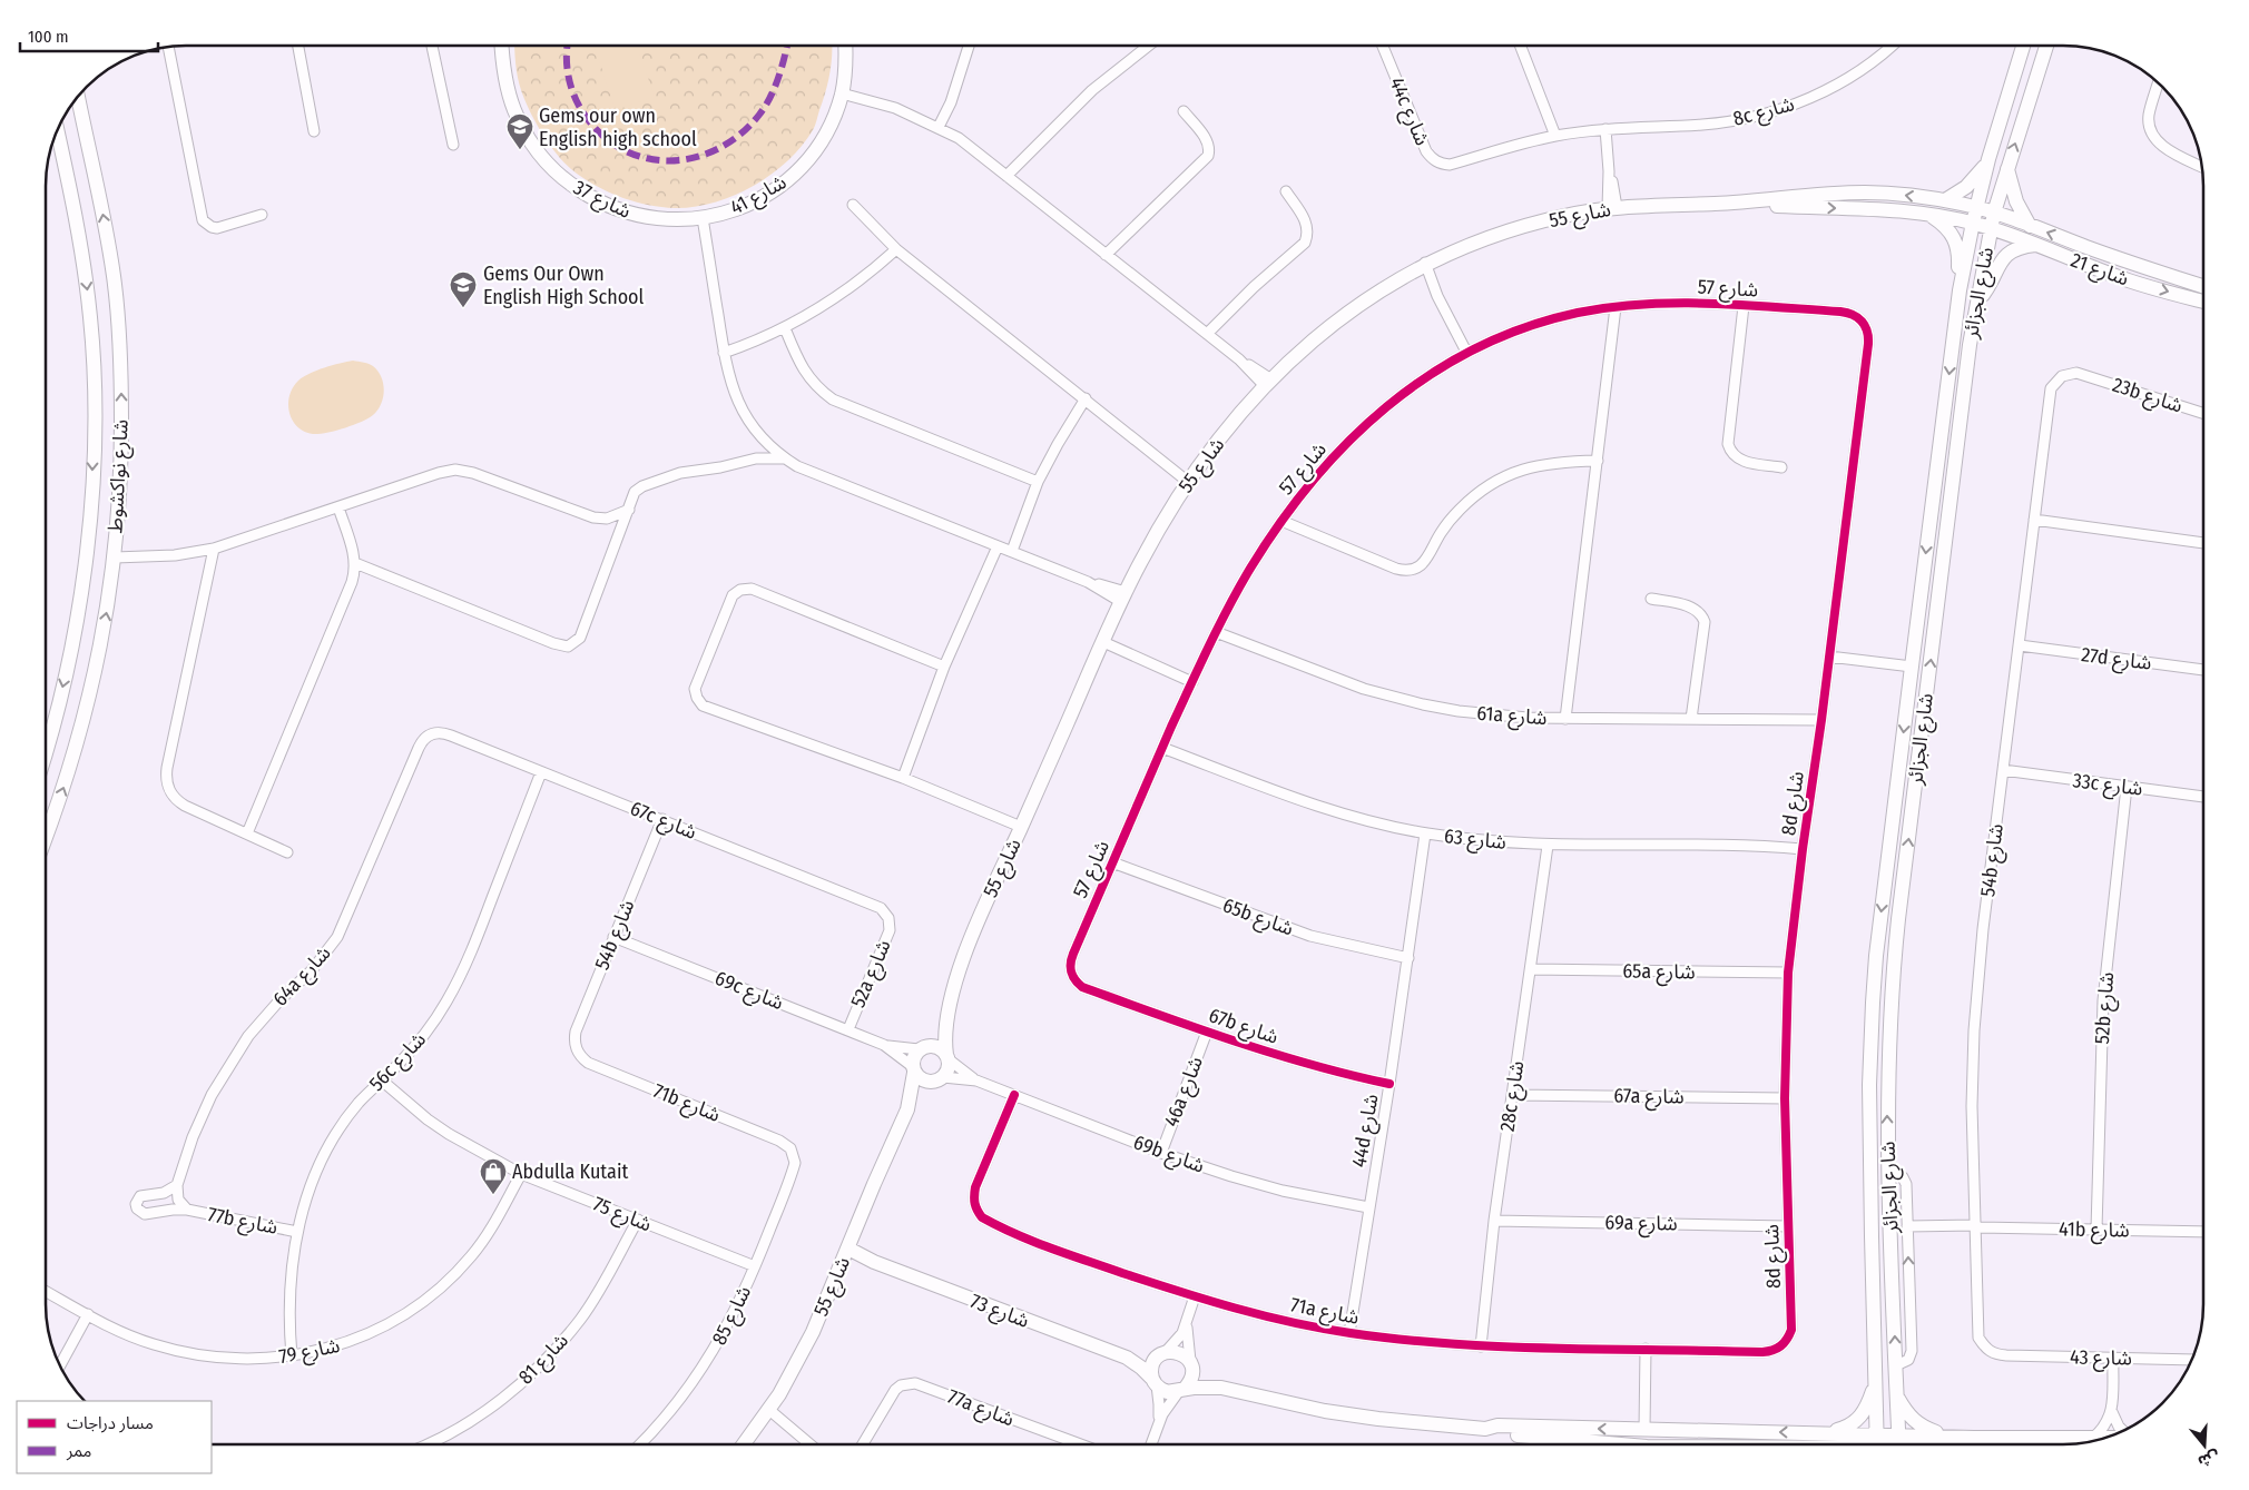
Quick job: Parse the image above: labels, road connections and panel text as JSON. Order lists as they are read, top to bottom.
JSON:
{
  "streets": {
    "street": [
      "44c شارع",
      "8c شارع",
      "شارع 41",
      "شارع 37",
      "شارع 55",
      "شارع 21",
      "شارع 57",
      "شارع الجزائر",
      "23b شارع",
      "شارع نواكشوط",
      "27d شارع",
      "61a شارع",
      "33c شارع",
      "8d شارع",
      "67c شارع",
      "شارع 63",
      "54b شارع",
      "65b شارع",
      "65a شارع",
      "52a شارع",
      "64a شارع",
      "69c شارع",
      "52b شارع",
      "67b شارع",
      "56c شارع",
      "46a شارع",
      "28c شارع",
      "67a شارع",
      "71b شارع",
      "44d شارع",
      "69b شارع",
      "شارع 75",
      "77b شارع",
      "69a شارع",
      "41b شارع",
      "شارع 73",
      "71a شارع",
      "شارع 85",
      "شارع 79",
      "شارع 43",
      "شارع 81",
      "77a شارع"
    ]
  },
  "crossings": [
    ["44c شارع", "8c شارع"],
    ["شارع 41", "شارع 37"],
    ["شارع 55", "شارع 21"],
    ["شارع 55", "شارع الجزائر"],
    ["شارع 55", "69c شارع"],
    ["شارع 55", "69b شارع"],
    ["شارع 55", "شارع 73"],
    ["شارع 21", "شارع الجزائر"],
    ["شارع 57", "61a شارع"],
    ["شارع 57", "8d شارع"],
    ["شارع 57", "شارع 63"],
    ["شارع 57", "65b شارع"],
    ["شارع 57", "67b شارع"],
    ["23b شارع", "54b شارع"],
    ["27d شارع", "54b شارع"],
    ["61a شارع", "8d شارع"],
    ["33c شارع", "54b شارع"],
    ["33c شارع", "52b شارع"],
    ["8d شارع", "شارع 63"],
    ["8d شارع", "65a شارع"],
    ["8d شارع", "67a شارع"],
    ["8d شارع", "69a شارع"],
    ["8d شارع", "71a شارع"],
    ["67c شارع", "54b شارع"],
    ["67c شارع", "52a شارع"],
    ["67c شارع", "64a شارع"],
    ["67c شارع", "56c شارع"],
    ["شارع 63", "28c شارع"],
    ["شارع 63", "44d شارع"],
    ["54b شارع", "69c شارع"],
    ["54b شارع", "71b شارع"],
    ["54b شارع", "41b شارع"],
    ["54b شارع", "شارع 43"],
    ["65b شارع", "44d شارع"],
    ["65a شارع", "28c شارع"],
    ["52a شارع", "69c شارع"],
    ["69c شارع", "69b شارع"],
    ["52b شارع", "41b شارع"],
    ["67b شارع", "46a شارع"],
    ["67b شارع", "44d شارع"],
    ["56c شارع", "شارع 75"],
    ["56c شارع", "77b شارع"],
    ["56c شارع", "شارع 79"],
    ["46a شارع", "69b شارع"],
    ["28c شارع", "67a شارع"],
    ["28c شارع", "69a شارع"],
    ["28c شارع", "71a شارع"],
    ["71b شارع", "شارع 85"],
    ["44d شارع", "69b شارع"],
    ["44d شارع", "71a شارع"],
    ["69b شارع", "71a شارع"],
    ["شارع 75", "شارع 85"],
    ["شارع 75", "شارع 79"],
    ["شارع 75", "شارع 81"]
  ],
  "places": {
    "school or university": ["Gems our own English high school", "Gems Our Own English High School"],
    "shop": ["Abdulla Kutait"]
  },
  "legend": ["مسار دراجات", "ممر"],
  "scale_bar": "100 m",
  "north": "bottom"
}
